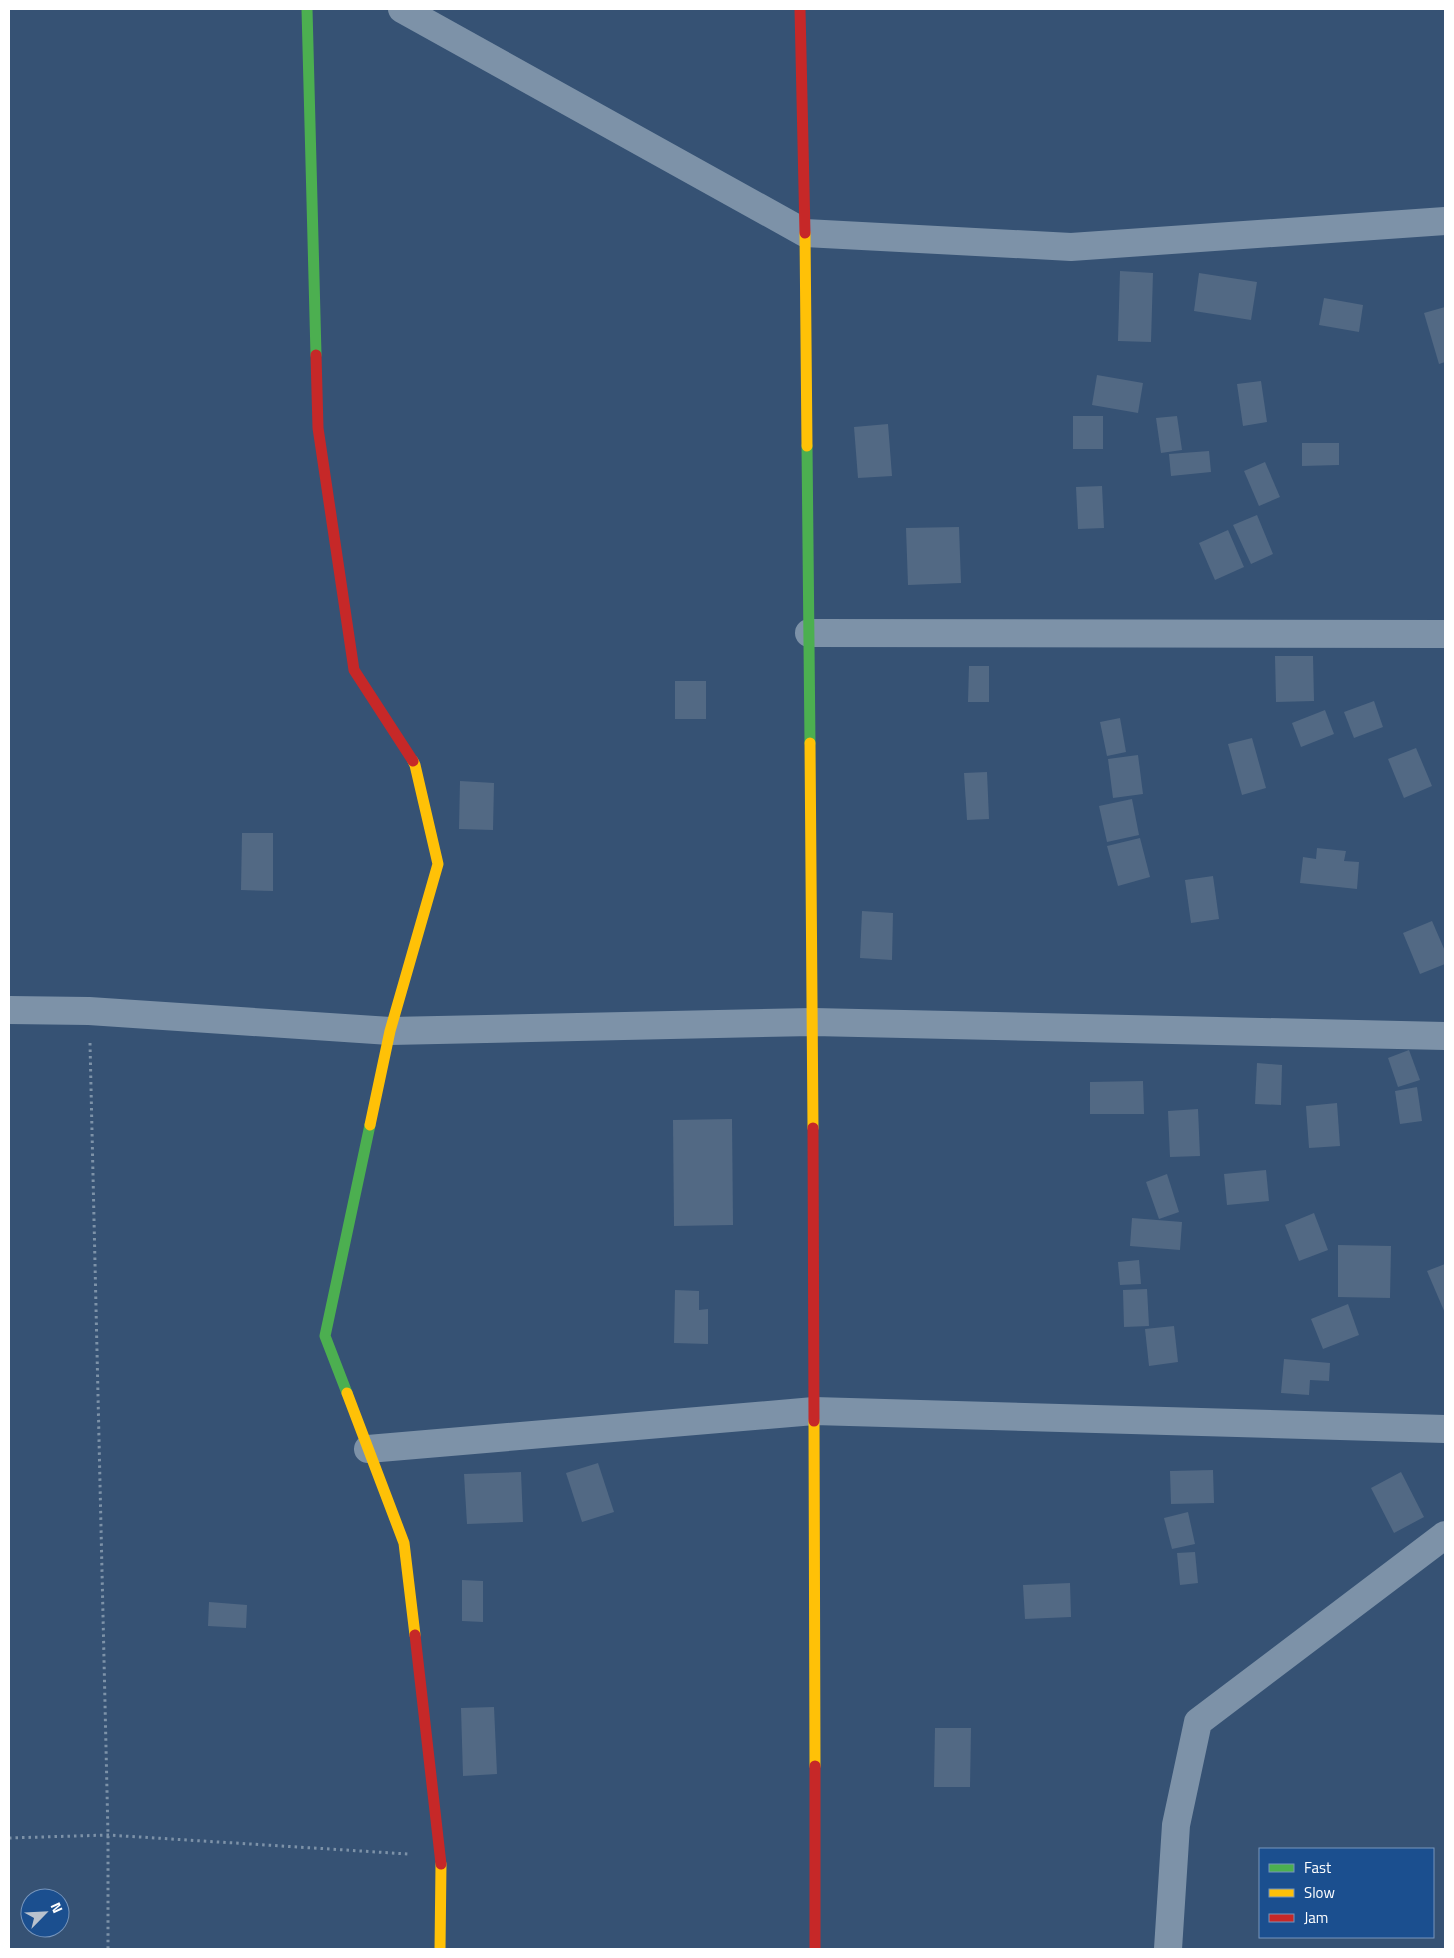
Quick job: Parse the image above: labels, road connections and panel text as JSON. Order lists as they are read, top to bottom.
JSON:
{
  "legend": ["Fast", "Slow", "Jam"],
  "north": "top right"
}
